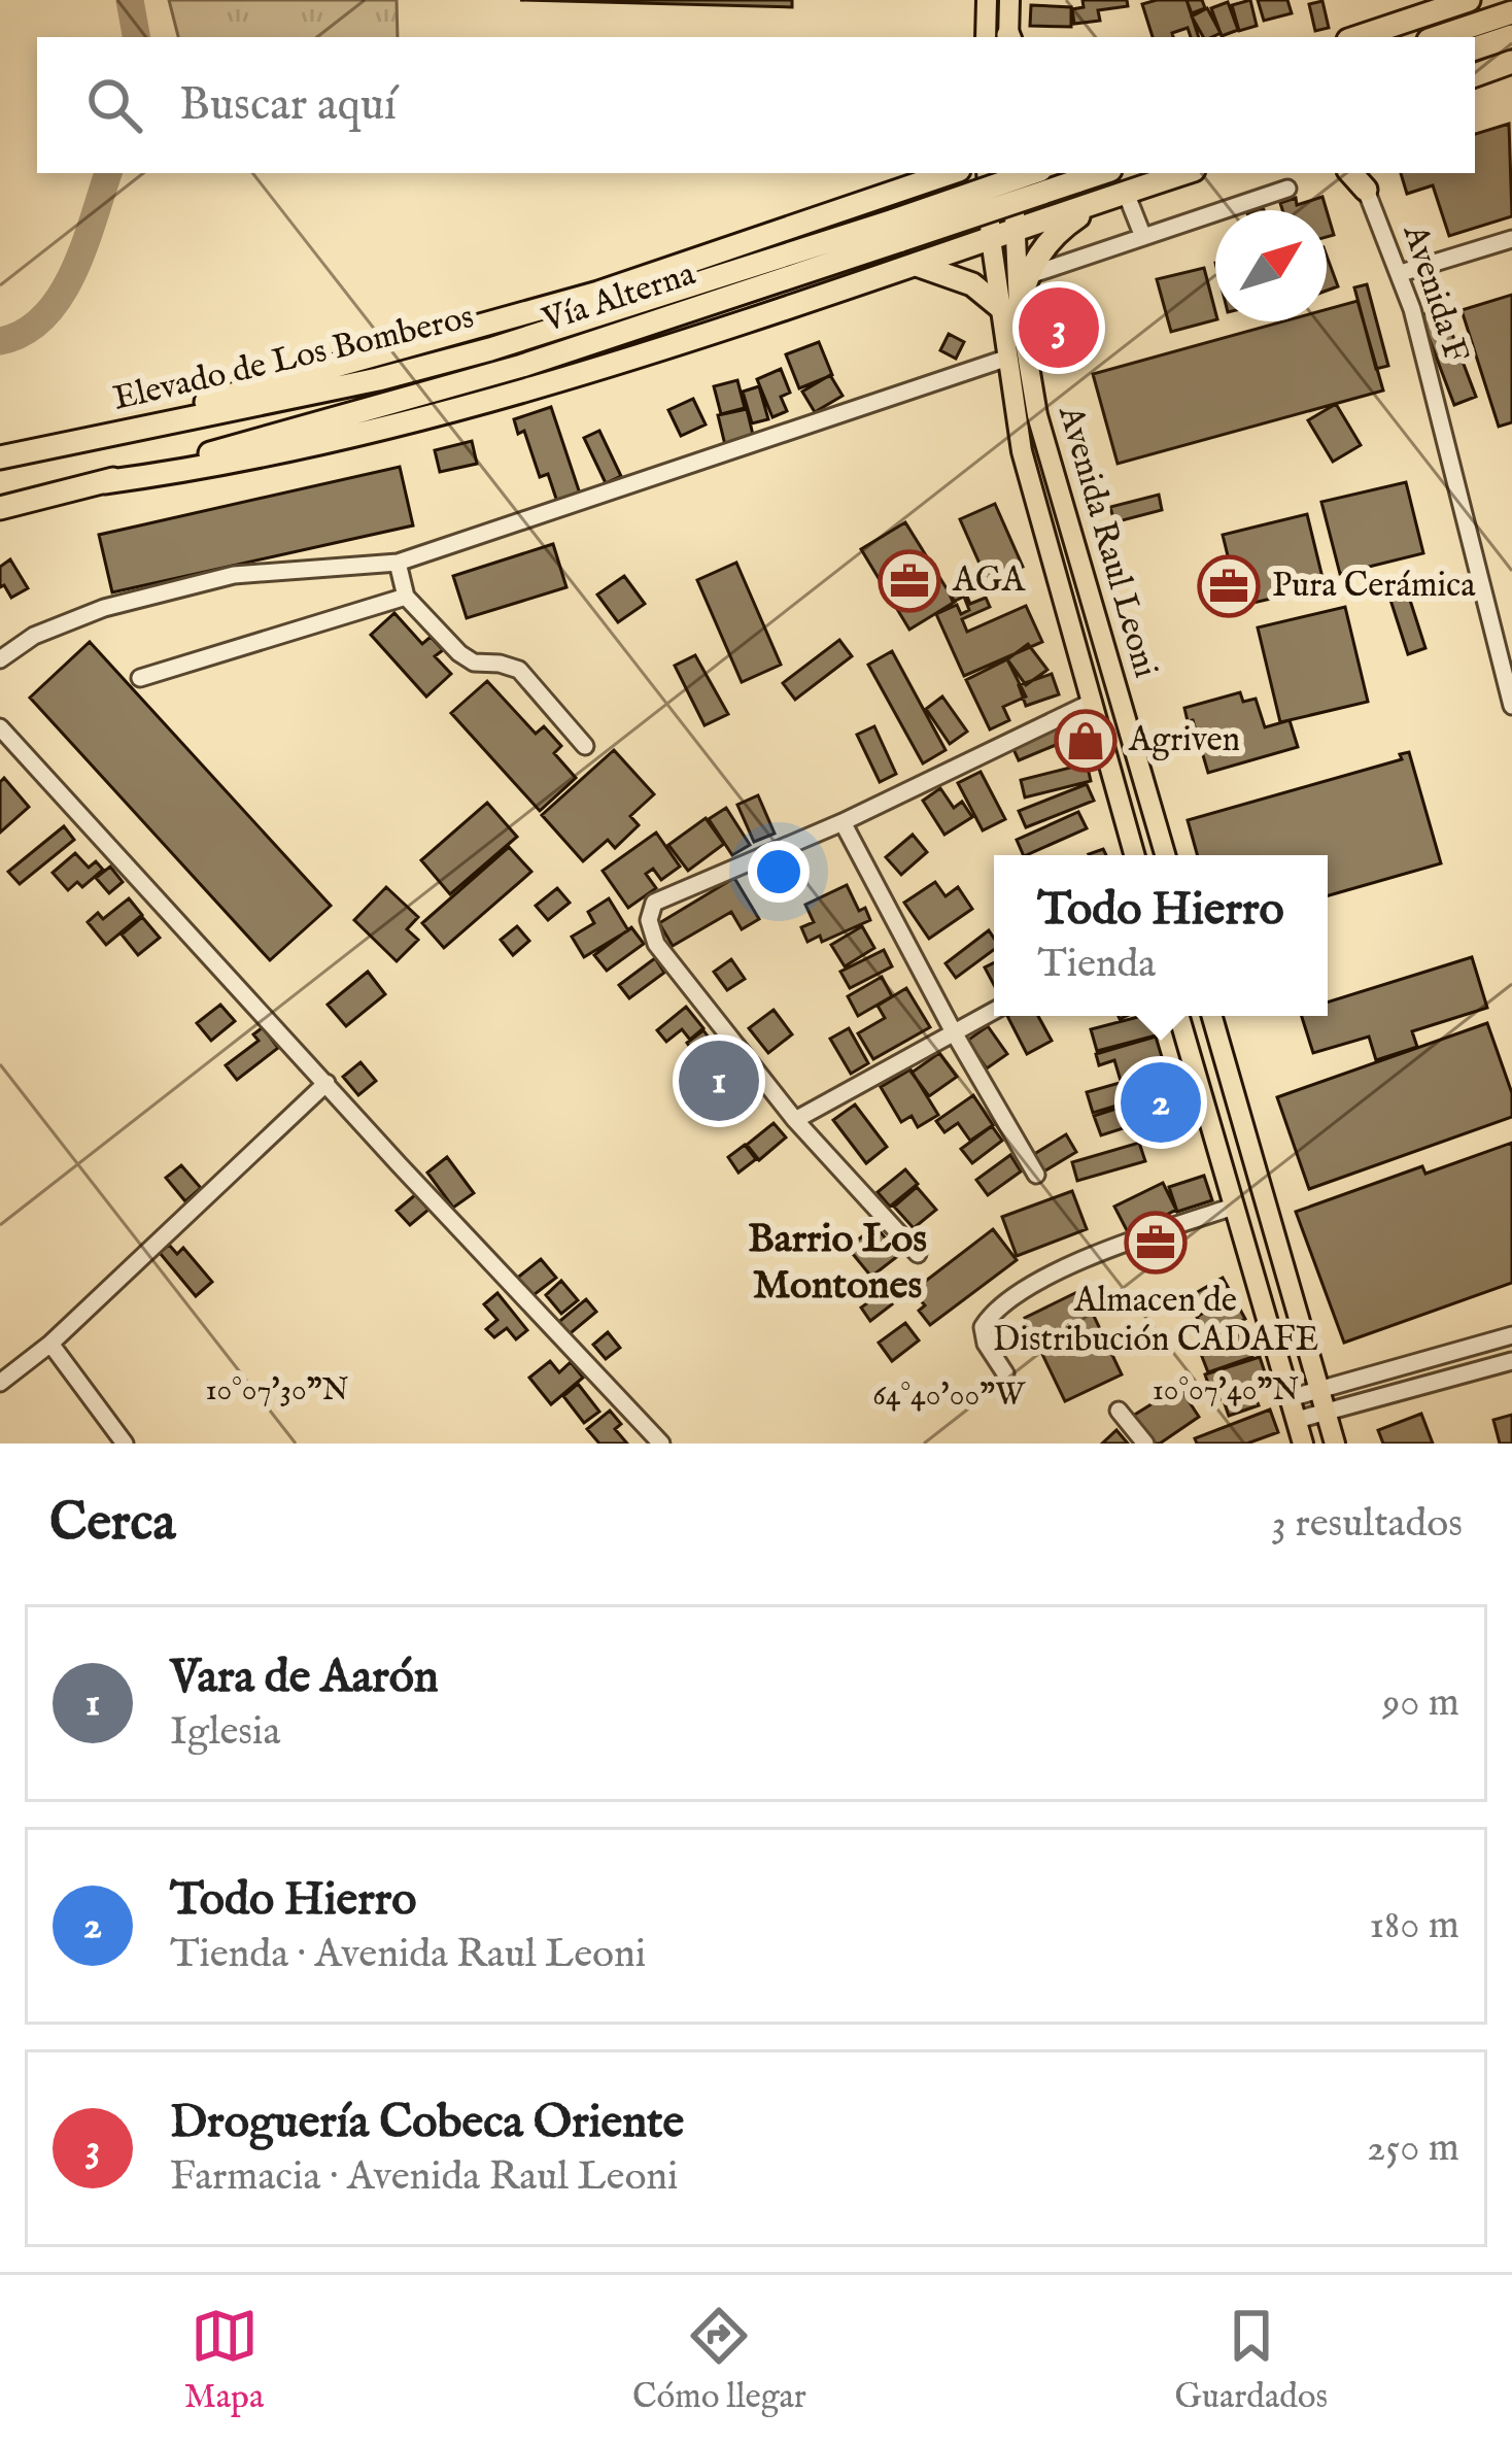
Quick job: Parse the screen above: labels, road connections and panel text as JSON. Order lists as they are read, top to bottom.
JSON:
{
  "streets": {
    "highway": ["Vía Alterna", "Elevado de Los Bomberos"],
    "main road": ["Avenida Raul Leoni"],
    "street": ["Avenida F"]
  },
  "crossings": [
    ["Vía Alterna", "Elevado de Los Bomberos"]
  ],
  "districts": ["Barrio Los Montones"],
  "places": {
    "office": ["AGA", "Pura Cerámica", "Almacen de Distribución CADAFE"],
    "shop": ["Agriven"]
  },
  "north": "top right",
  "page": {
    "search": "Buscar aquí",
    "pins": ["3", "1", "2"],
    "popup": ["Todo Hierro", "Tienda"],
    "heading": ["Cerca", "3 resultados"],
    "list": [
      {
        "mark": "1",
        "name": "Vara de Aarón",
        "note": "Iglesia",
        "value": "90 m"
      },
      {
        "mark": "2",
        "name": "Todo Hierro",
        "note": "Tienda · Avenida Raul Leoni",
        "value": "180 m"
      },
      {
        "mark": "3",
        "name": "Droguería Cobeca Oriente",
        "note": "Farmacia · Avenida Raul Leoni",
        "value": "250 m"
      }
    ],
    "nav": ["Mapa", "Cómo llegar", "Guardados"]
  },
  "coordinates": ["10°07'30\"N", "10°07'40\"N", "64°40'00\"W"]
}
